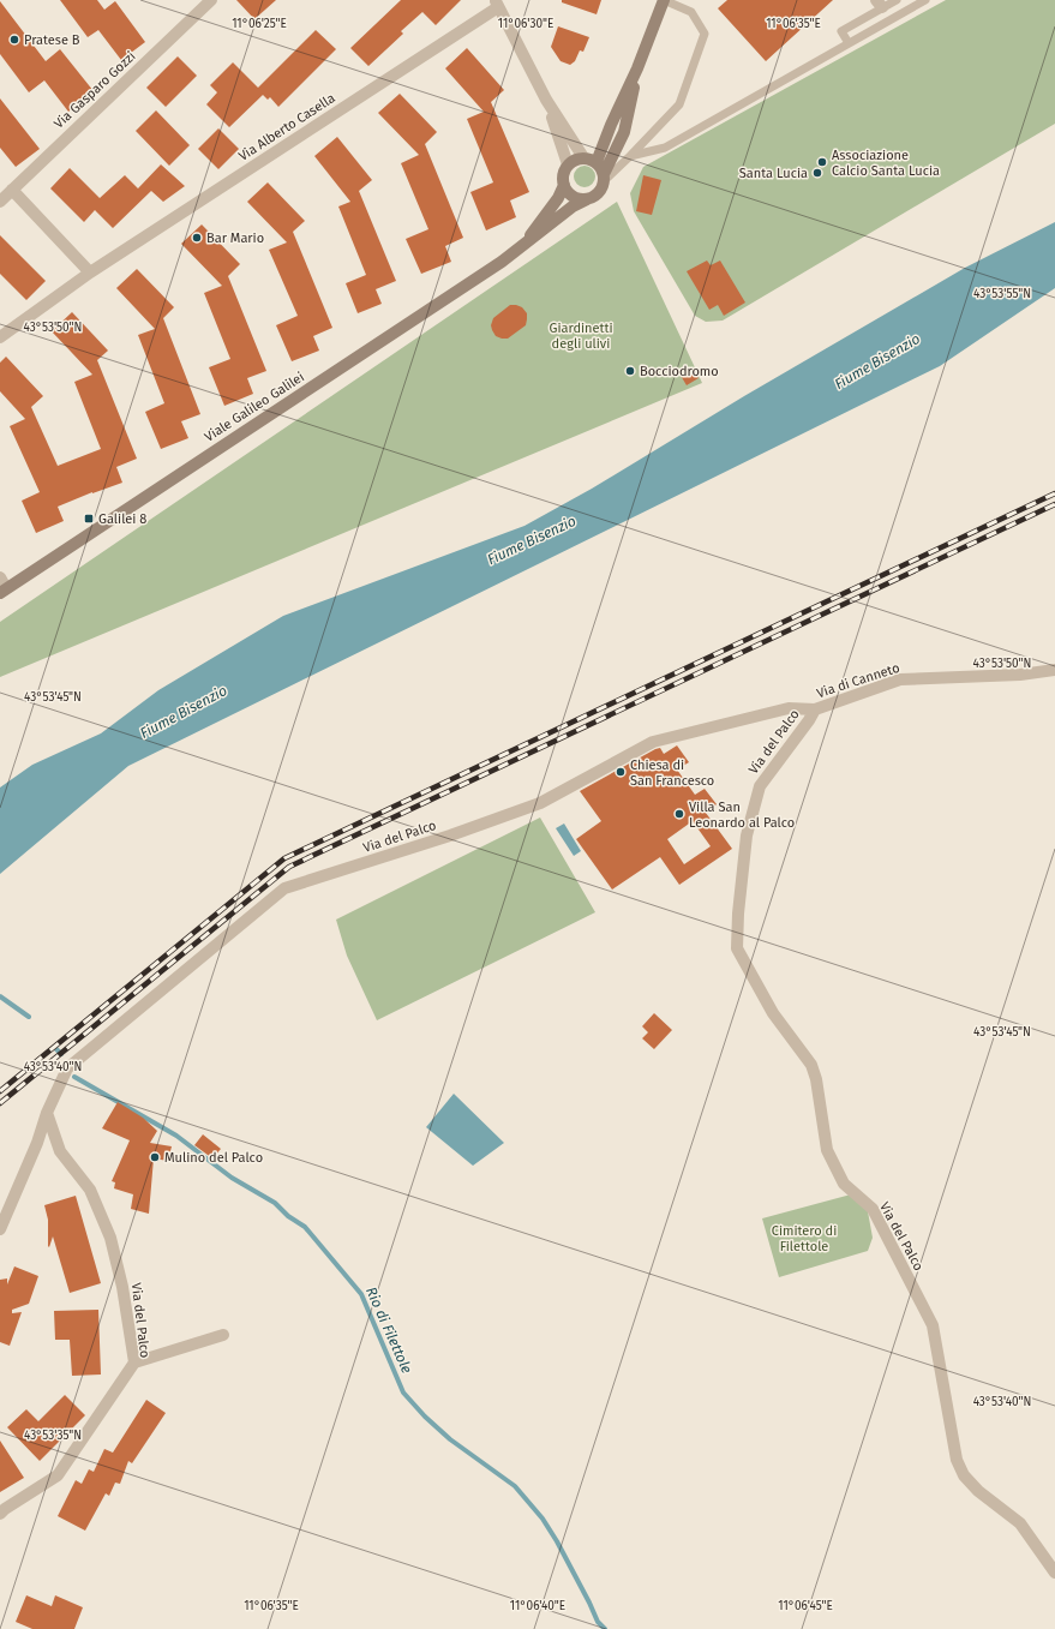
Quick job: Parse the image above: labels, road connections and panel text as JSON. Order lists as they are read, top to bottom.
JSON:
{
  "streets": {
    "main road": ["Viale Galileo Galilei"],
    "street": [
      "Via Gasparo Gozzi",
      "Via Alberto Casella",
      "Via di Canneto",
      "Via del Palco"
    ]
  },
  "crossings": [
    ["Via di Canneto", "Via del Palco"]
  ],
  "water": ["Fiume Bisenzio", "Rio di Filettole"],
  "parks": ["Giardinetti degli ulivi", "Cimitero di Filettole"],
  "places": {
    "other": [
      "Pratese B",
      "Associazione Calcio Santa Lucia",
      "Santa Lucia",
      "Bar Mario",
      "Bocciodromo",
      "Chiesa di San Francesco",
      "Villa San Leonardo al Palco",
      "Mulino del Palco"
    ],
    "transit": ["Galilei 8"]
  },
  "coordinates": [
    "11°06'25\"E",
    "11°06'30\"E",
    "11°06'35\"E",
    "43°53'55\"N",
    "43°53'50\"N",
    "43°53'45\"N",
    "43°53'40\"N",
    "43°53'35\"N",
    "11°06'40\"E",
    "11°06'45\"E"
  ]
}
